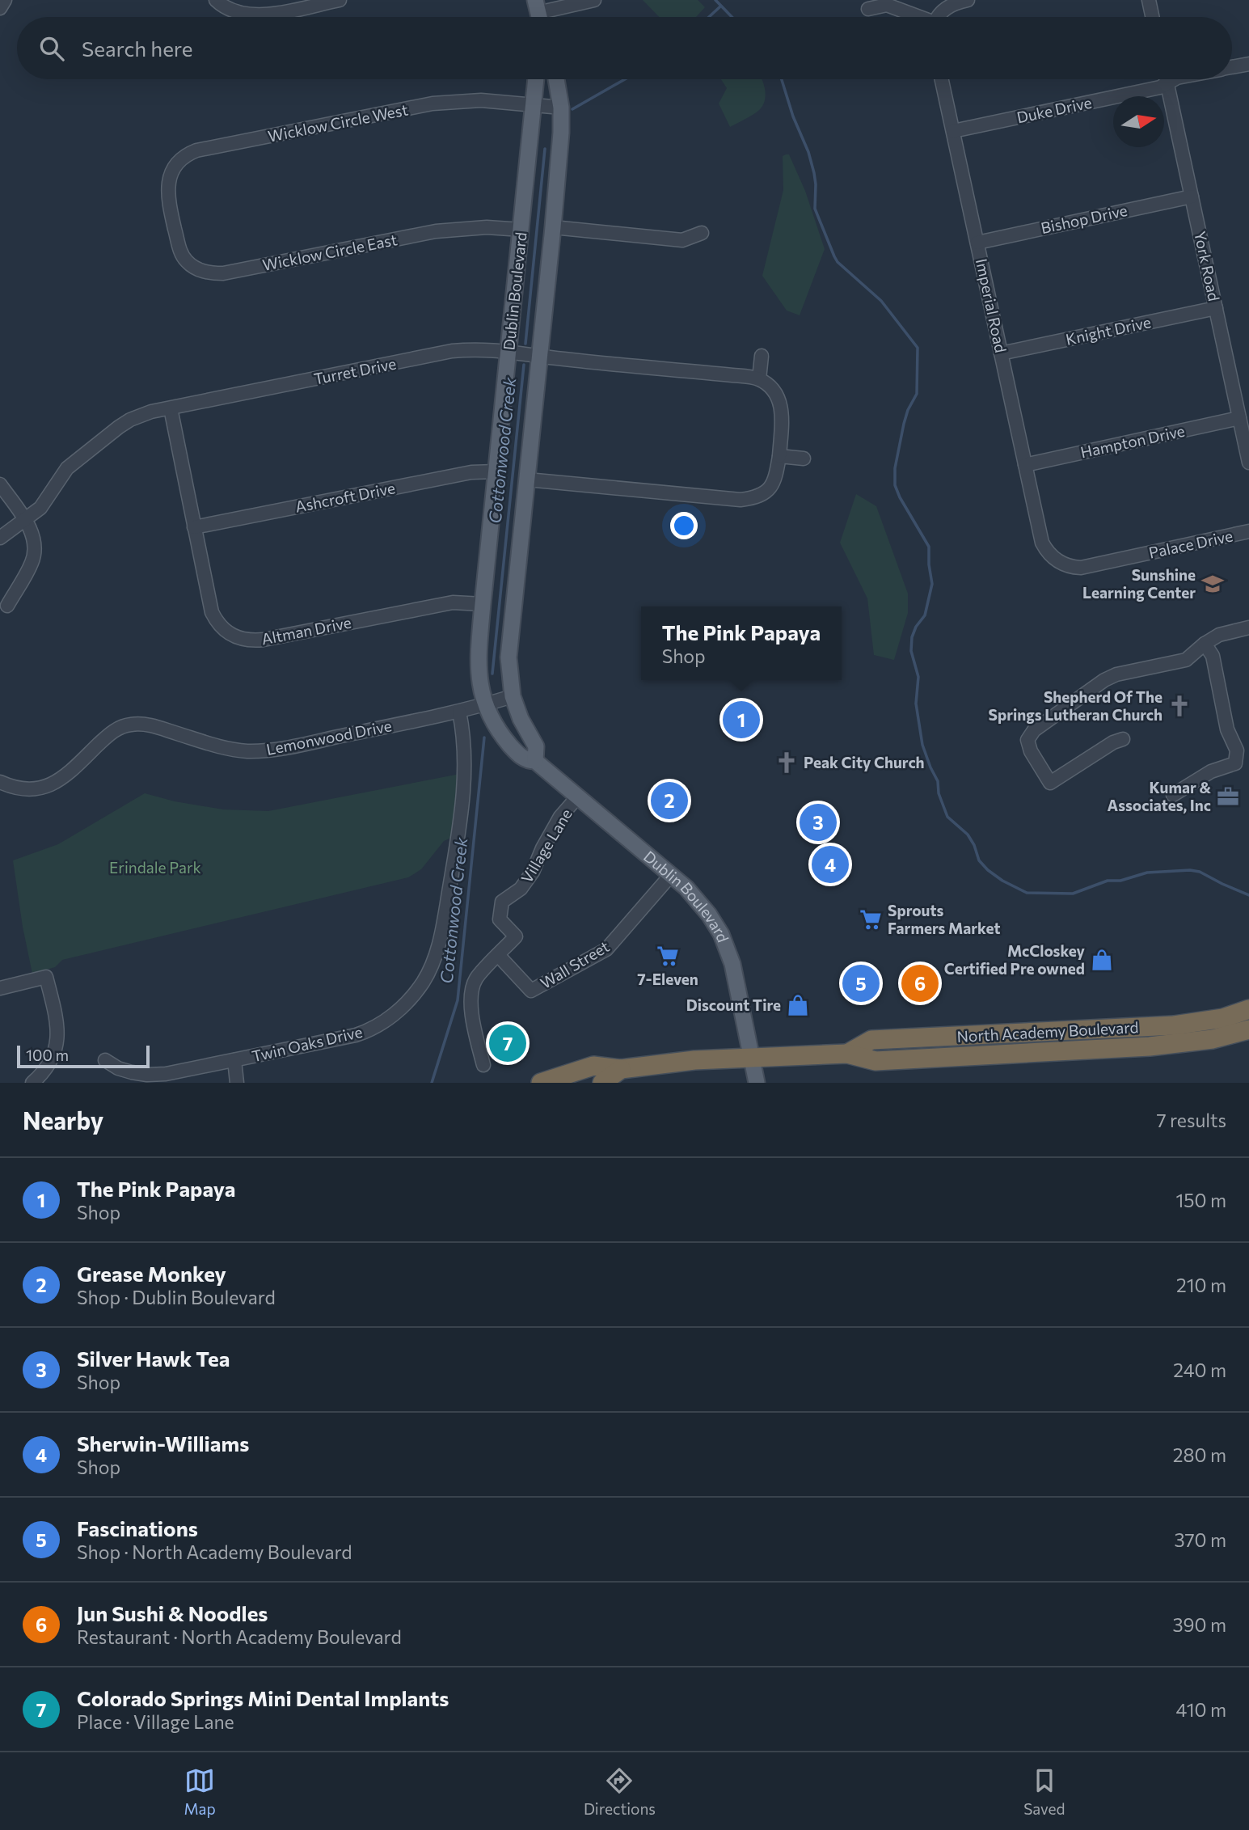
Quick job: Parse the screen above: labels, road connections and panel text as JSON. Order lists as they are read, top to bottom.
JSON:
{
  "streets": {
    "highway": ["North Academy Boulevard"],
    "main road": ["Dublin Boulevard"],
    "street": [
      "Duke Drive",
      "Wicklow Circle West",
      "Bishop Drive",
      "Wicklow Circle East",
      "York Road",
      "Imperial Road",
      "Knight Drive",
      "Turret Drive",
      "Hampton Drive",
      "Ashcroft Drive",
      "Palace Drive",
      "Altman Drive",
      "Lemonwood Drive",
      "Village Lane",
      "Wall Street",
      "Twin Oaks Drive"
    ]
  },
  "crossings": [
    ["Duke Drive", "York Road"],
    ["Duke Drive", "Imperial Road"],
    ["Wicklow Circle West", "Wicklow Circle East"],
    ["Wicklow Circle West", "Dublin Boulevard"],
    ["Bishop Drive", "York Road"],
    ["Bishop Drive", "Imperial Road"],
    ["Wicklow Circle East", "Dublin Boulevard"],
    ["York Road", "Knight Drive"],
    ["York Road", "Hampton Drive"],
    ["Dublin Boulevard", "Turret Drive"],
    ["Dublin Boulevard", "Ashcroft Drive"],
    ["Dublin Boulevard", "Altman Drive"],
    ["Dublin Boulevard", "Lemonwood Drive"],
    ["Dublin Boulevard", "Village Lane"],
    ["Dublin Boulevard", "Wall Street"],
    ["Dublin Boulevard", "North Academy Boulevard"],
    ["Imperial Road", "Knight Drive"],
    ["Imperial Road", "Hampton Drive"],
    ["Imperial Road", "Palace Drive"],
    ["Turret Drive", "Altman Drive"],
    ["Ashcroft Drive", "Altman Drive"],
    ["Lemonwood Drive", "Twin Oaks Drive"],
    ["Village Lane", "Wall Street"]
  ],
  "water": ["Cottonwood Creek"],
  "parks": ["Erindale Park"],
  "places": {
    "school or university": ["Sunshine Learning Center"],
    "church": ["Shepherd Of The Springs Lutheran Church", "Peak City Church"],
    "office": ["Kumar & Associates, Inc"],
    "supermarket": ["Sprouts Farmers Market", "7-Eleven"],
    "shop": ["McCloskey Certified Pre owned", "Discount Tire"]
  },
  "scale_bar": "100 m",
  "north": "right",
  "page": {
    "search": "Search here",
    "popup": ["The Pink Papaya", "Shop"],
    "pins": [
      "1",
      "2",
      "3",
      "4",
      "5",
      "6",
      "7"
    ],
    "scale": "100 m",
    "heading": ["Nearby", "7 results"],
    "list": [
      {
        "mark": "1",
        "name": "The Pink Papaya",
        "note": "Shop",
        "value": "150 m"
      },
      {
        "mark": "2",
        "name": "Grease Monkey",
        "note": "Shop · Dublin Boulevard",
        "value": "210 m"
      },
      {
        "mark": "3",
        "name": "Silver Hawk Tea",
        "note": "Shop",
        "value": "240 m"
      },
      {
        "mark": "4",
        "name": "Sherwin-Williams",
        "note": "Shop",
        "value": "280 m"
      },
      {
        "mark": "5",
        "name": "Fascinations",
        "note": "Shop · North Academy Boulevard",
        "value": "370 m"
      },
      {
        "mark": "6",
        "name": "Jun Sushi & Noodles",
        "note": "Restaurant · North Academy Boulevard",
        "value": "390 m"
      },
      {
        "mark": "7",
        "name": "Colorado Springs Mini Dental Implants",
        "note": "Place · Village Lane",
        "value": "410 m"
      }
    ],
    "nav": ["Map", "Directions", "Saved"]
  }
}
